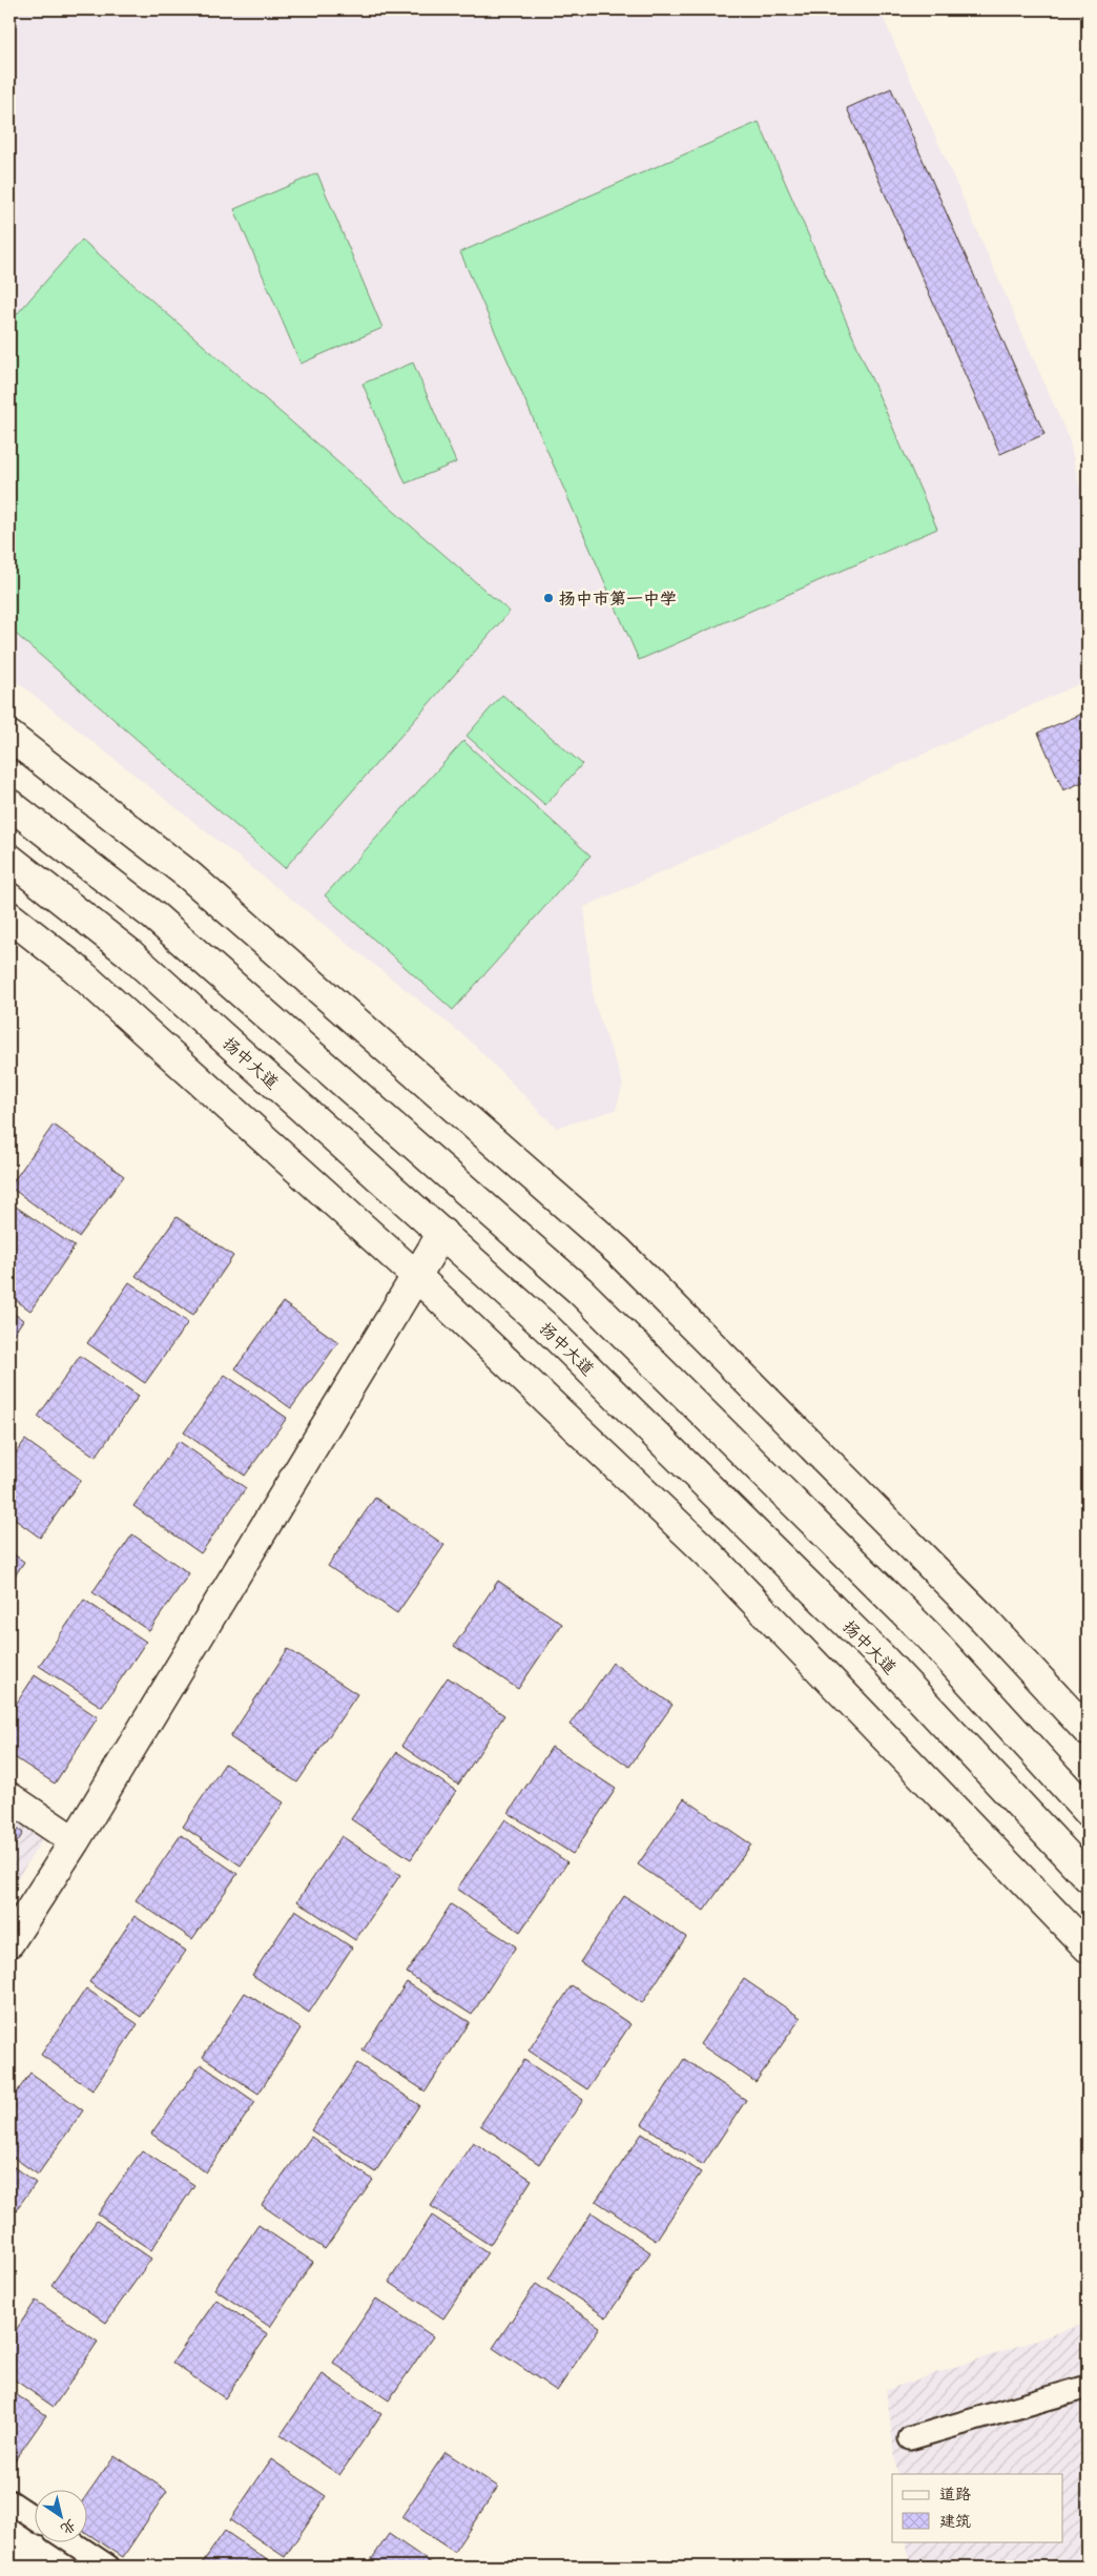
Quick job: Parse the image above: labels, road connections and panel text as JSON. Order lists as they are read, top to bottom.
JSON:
{
  "streets": {
    "street": ["扬中大道"]
  },
  "places": ["扬中市第一中学"],
  "legend": ["道路", "建筑"],
  "north": "bottom right"
}
